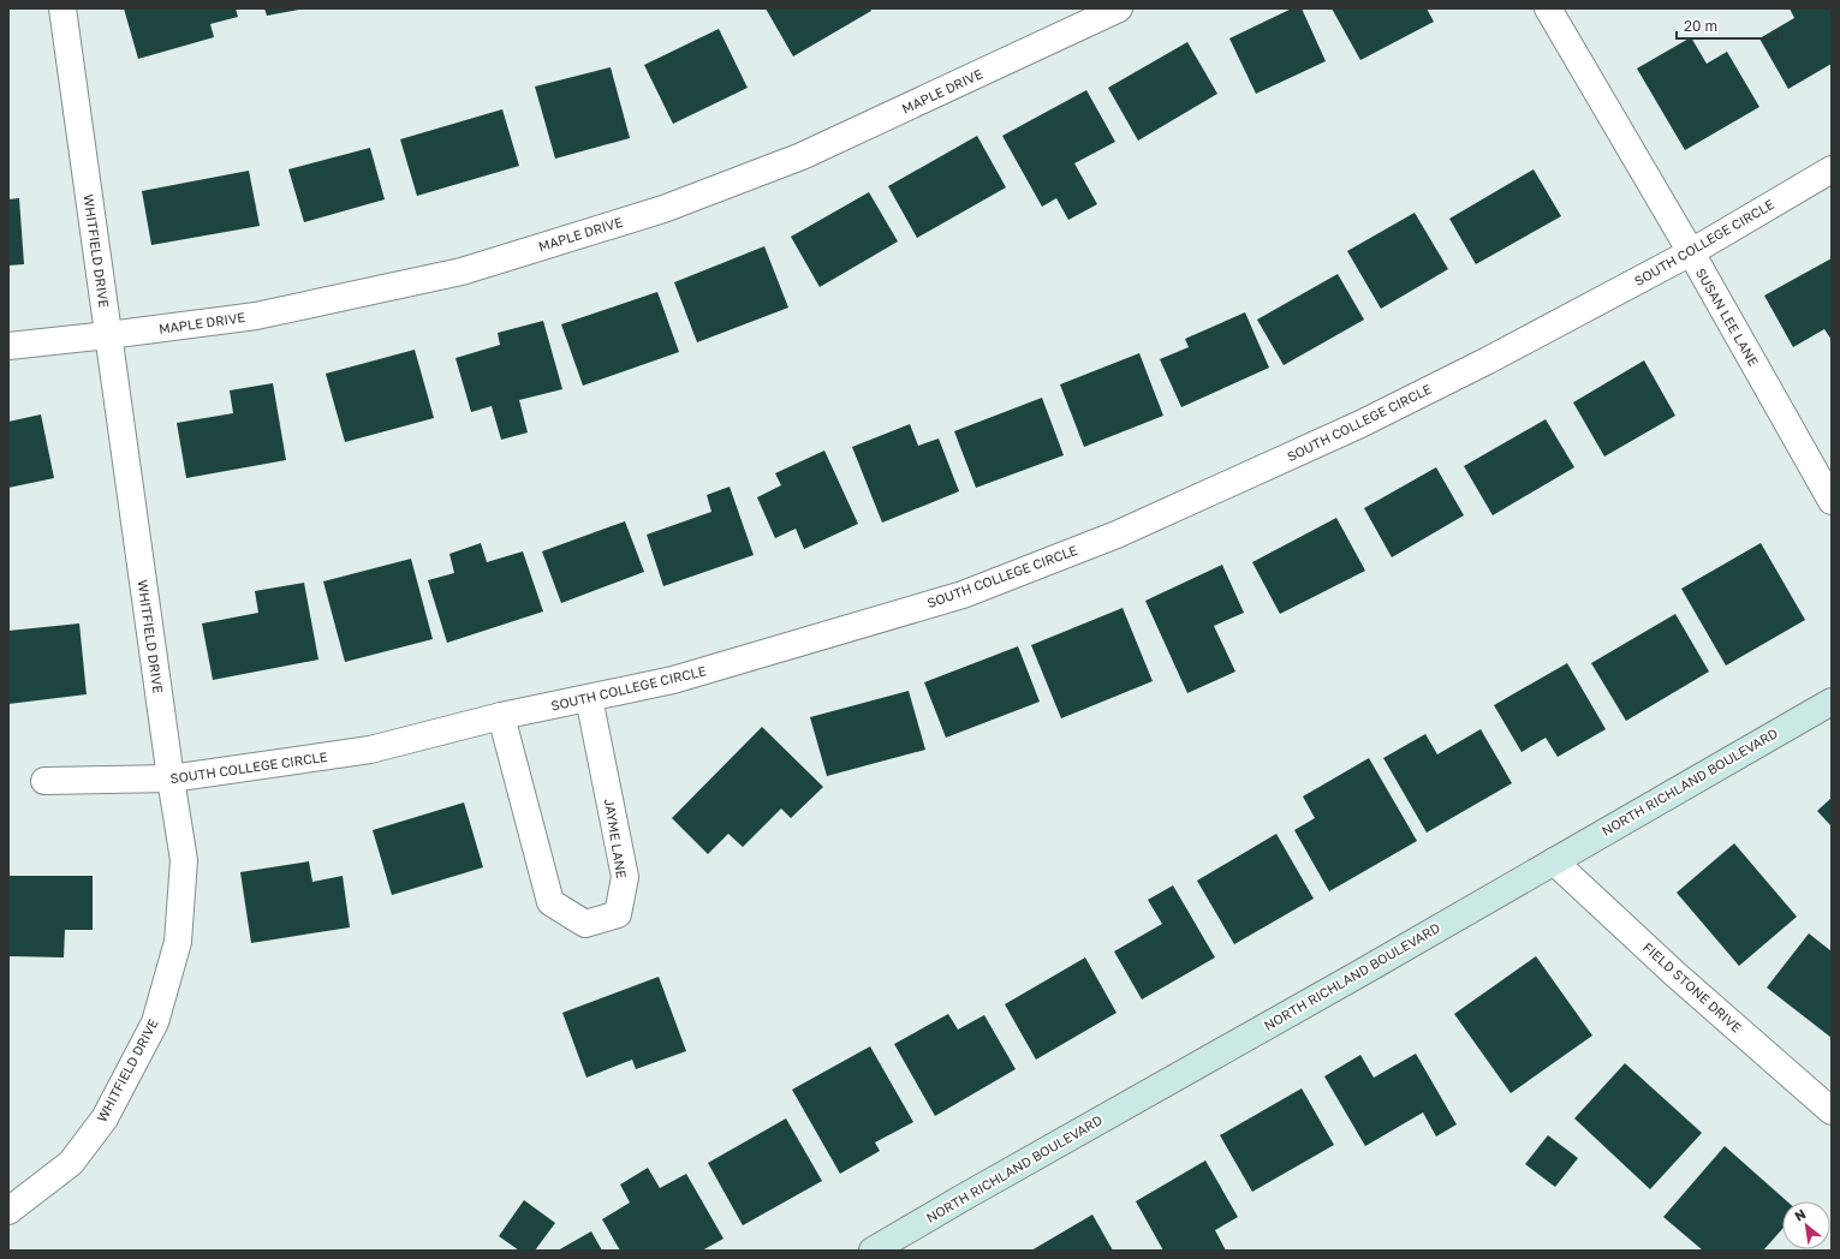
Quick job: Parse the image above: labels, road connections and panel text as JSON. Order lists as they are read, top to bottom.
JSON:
{
  "streets": {
    "street": [
      "MAPLE DRIVE",
      "SOUTH COLLEGE CIRCLE",
      "WHITFIELD DRIVE",
      "SUSAN LEE LANE",
      "NORTH RICHLAND BOULEVARD",
      "JAYME LANE",
      "FIELD STONE DRIVE"
    ]
  },
  "crossings": [
    ["MAPLE DRIVE", "WHITFIELD DRIVE"],
    ["SOUTH COLLEGE CIRCLE", "WHITFIELD DRIVE"],
    ["SOUTH COLLEGE CIRCLE", "SUSAN LEE LANE"],
    ["SOUTH COLLEGE CIRCLE", "JAYME LANE"],
    ["NORTH RICHLAND BOULEVARD", "FIELD STONE DRIVE"]
  ],
  "scale_bar": "20 m",
  "north": "top left"
}
